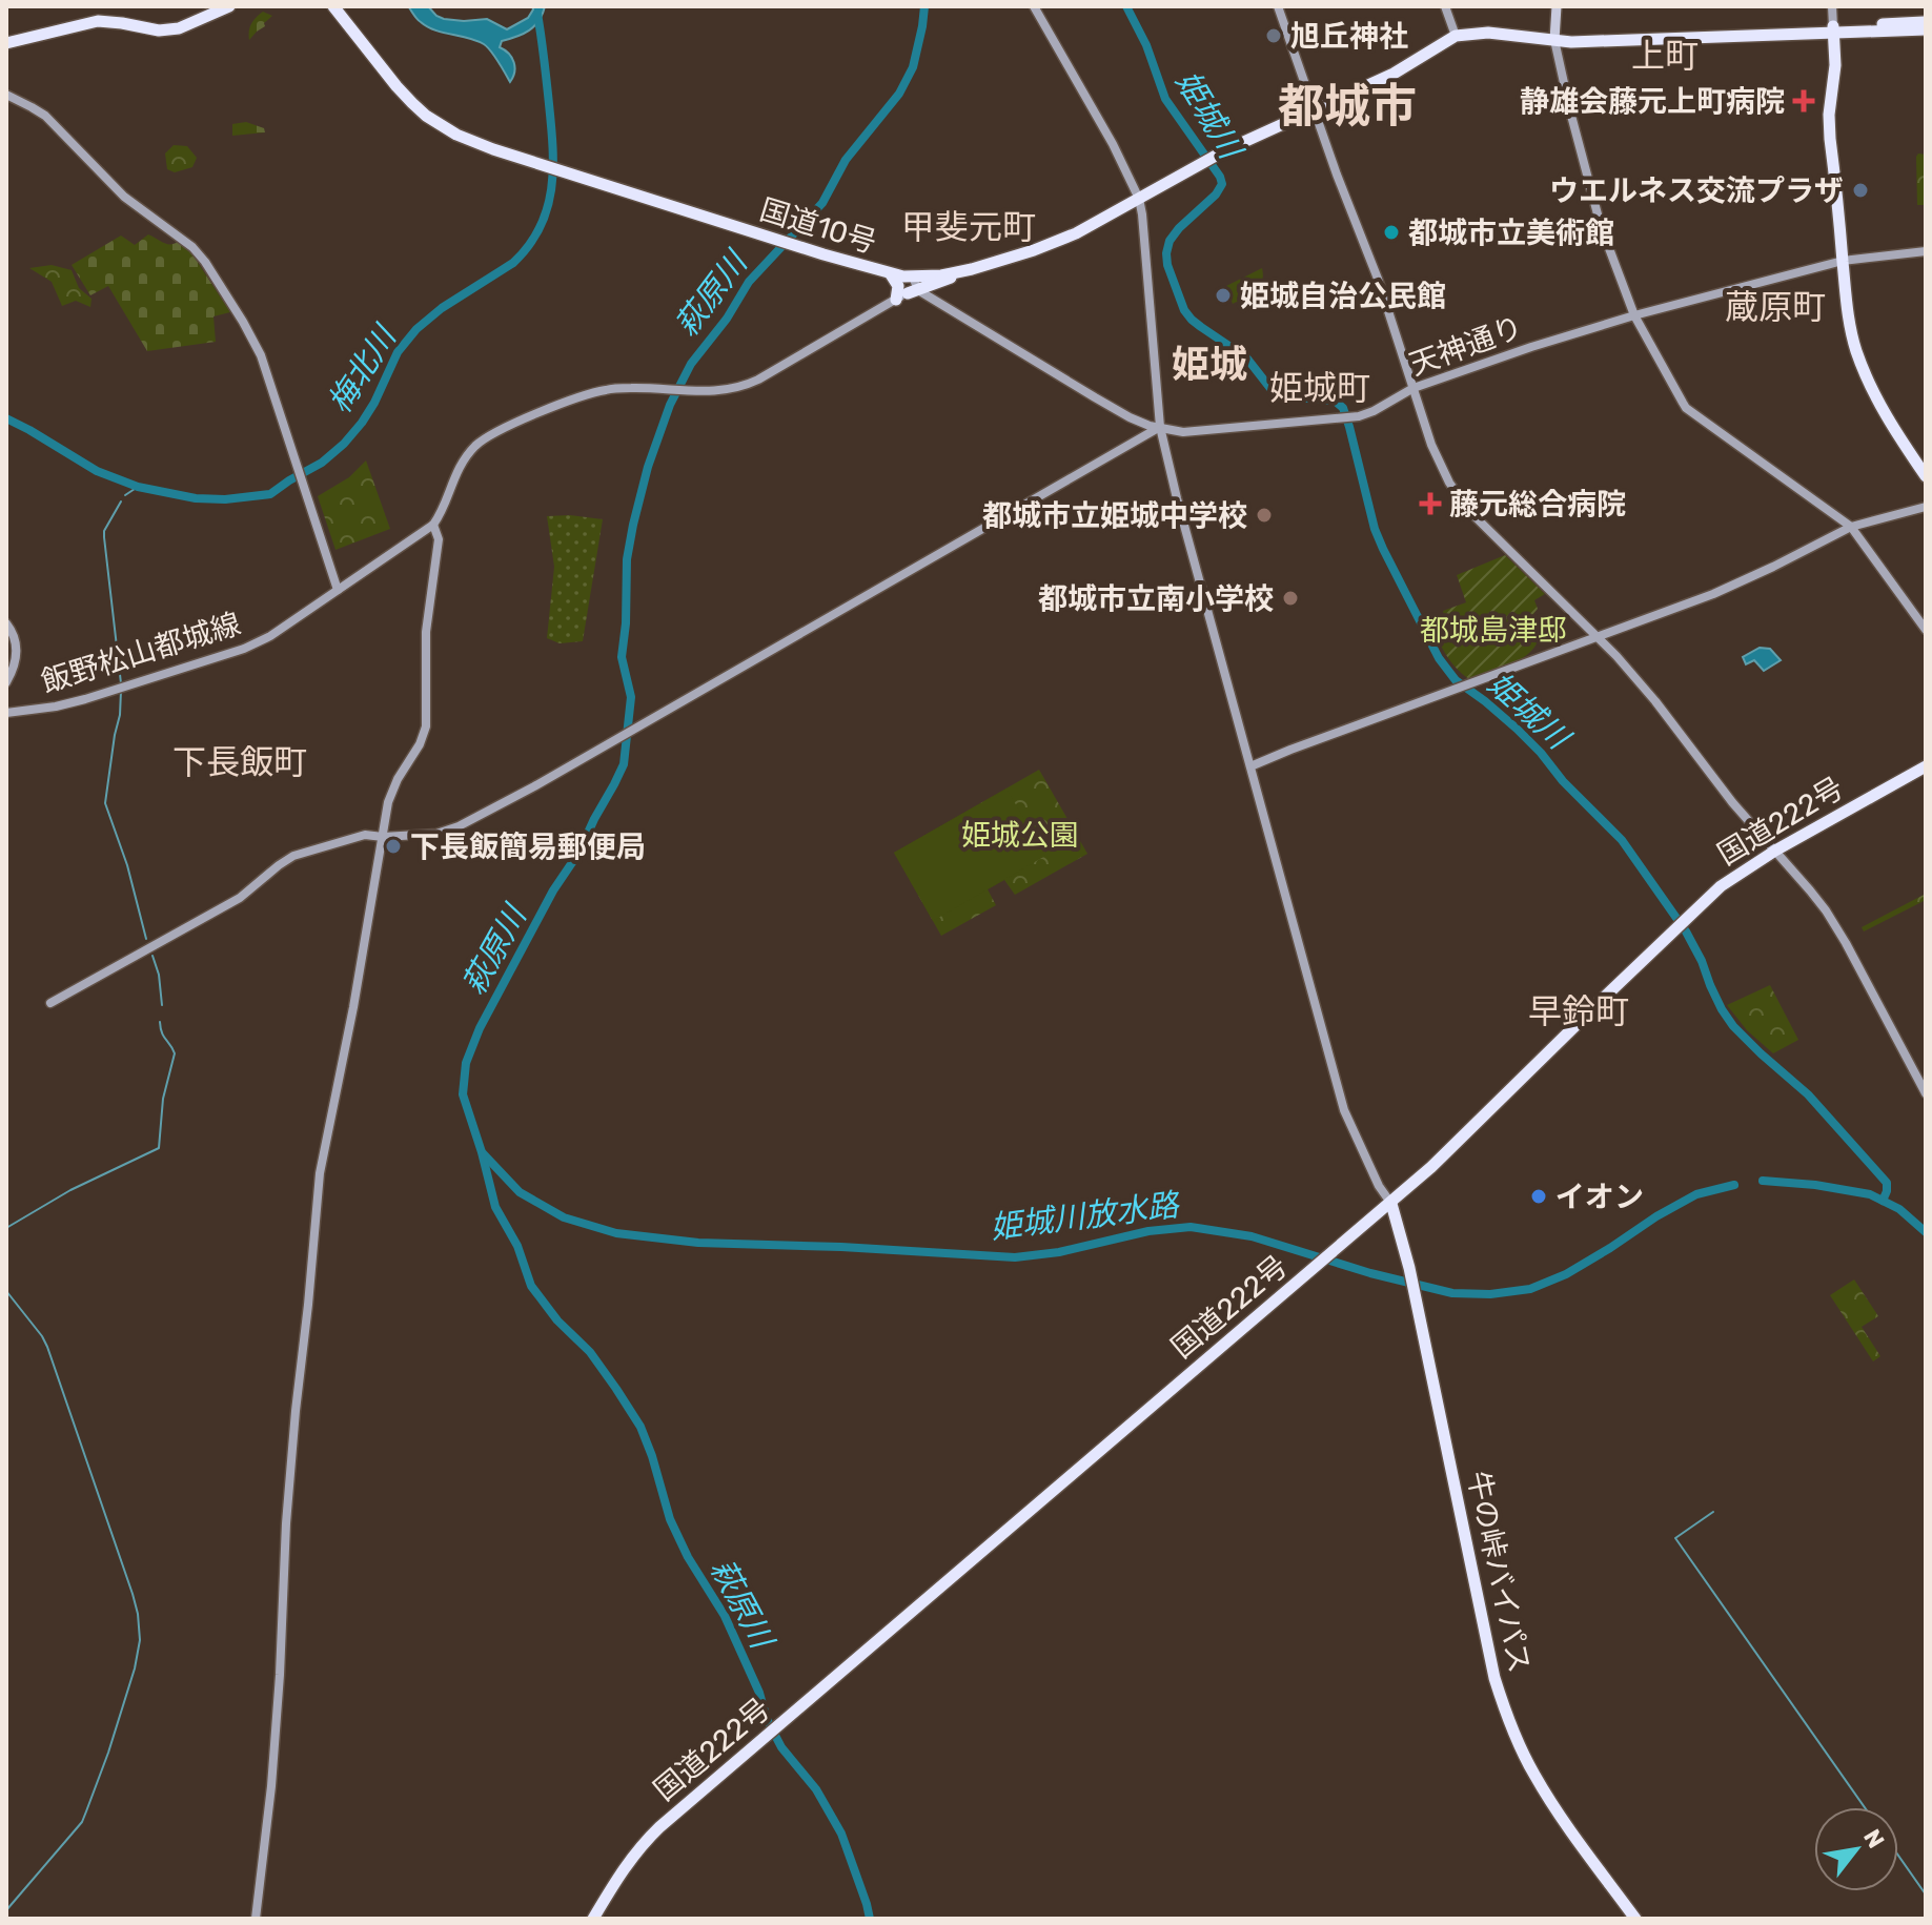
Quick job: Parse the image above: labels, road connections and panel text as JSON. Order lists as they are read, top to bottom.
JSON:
{
  "streets": {
    "highway": ["国道10号", "国道222号", "牛の峠バイパス"],
    "street": ["天神通り", "飯野松山都城線"]
  },
  "crossings": [
    ["国道222号", "牛の峠バイパス"]
  ],
  "districts": [
    "上町",
    "都城市",
    "甲斐元町",
    "蔵原町",
    "姫城",
    "姫城町",
    "下長飯町",
    "早鈴町"
  ],
  "water": [
    "姫城川",
    "萩原川",
    "梅北川",
    "姫城川放水路"
  ],
  "parks": ["都城島津邸", "姫城公園"],
  "places": {
    "other": [
      "旭丘神社",
      "ウエルネス交流プラザ",
      "都城市立美術館",
      "姫城自治公民館",
      "都城市立姫城中学校",
      "都城市立南小学校",
      "下長飯簡易郵便局",
      "イオン"
    ],
    "health": ["静雄会藤元上町病院", "藤元総合病院"]
  },
  "north": "top right"
}
